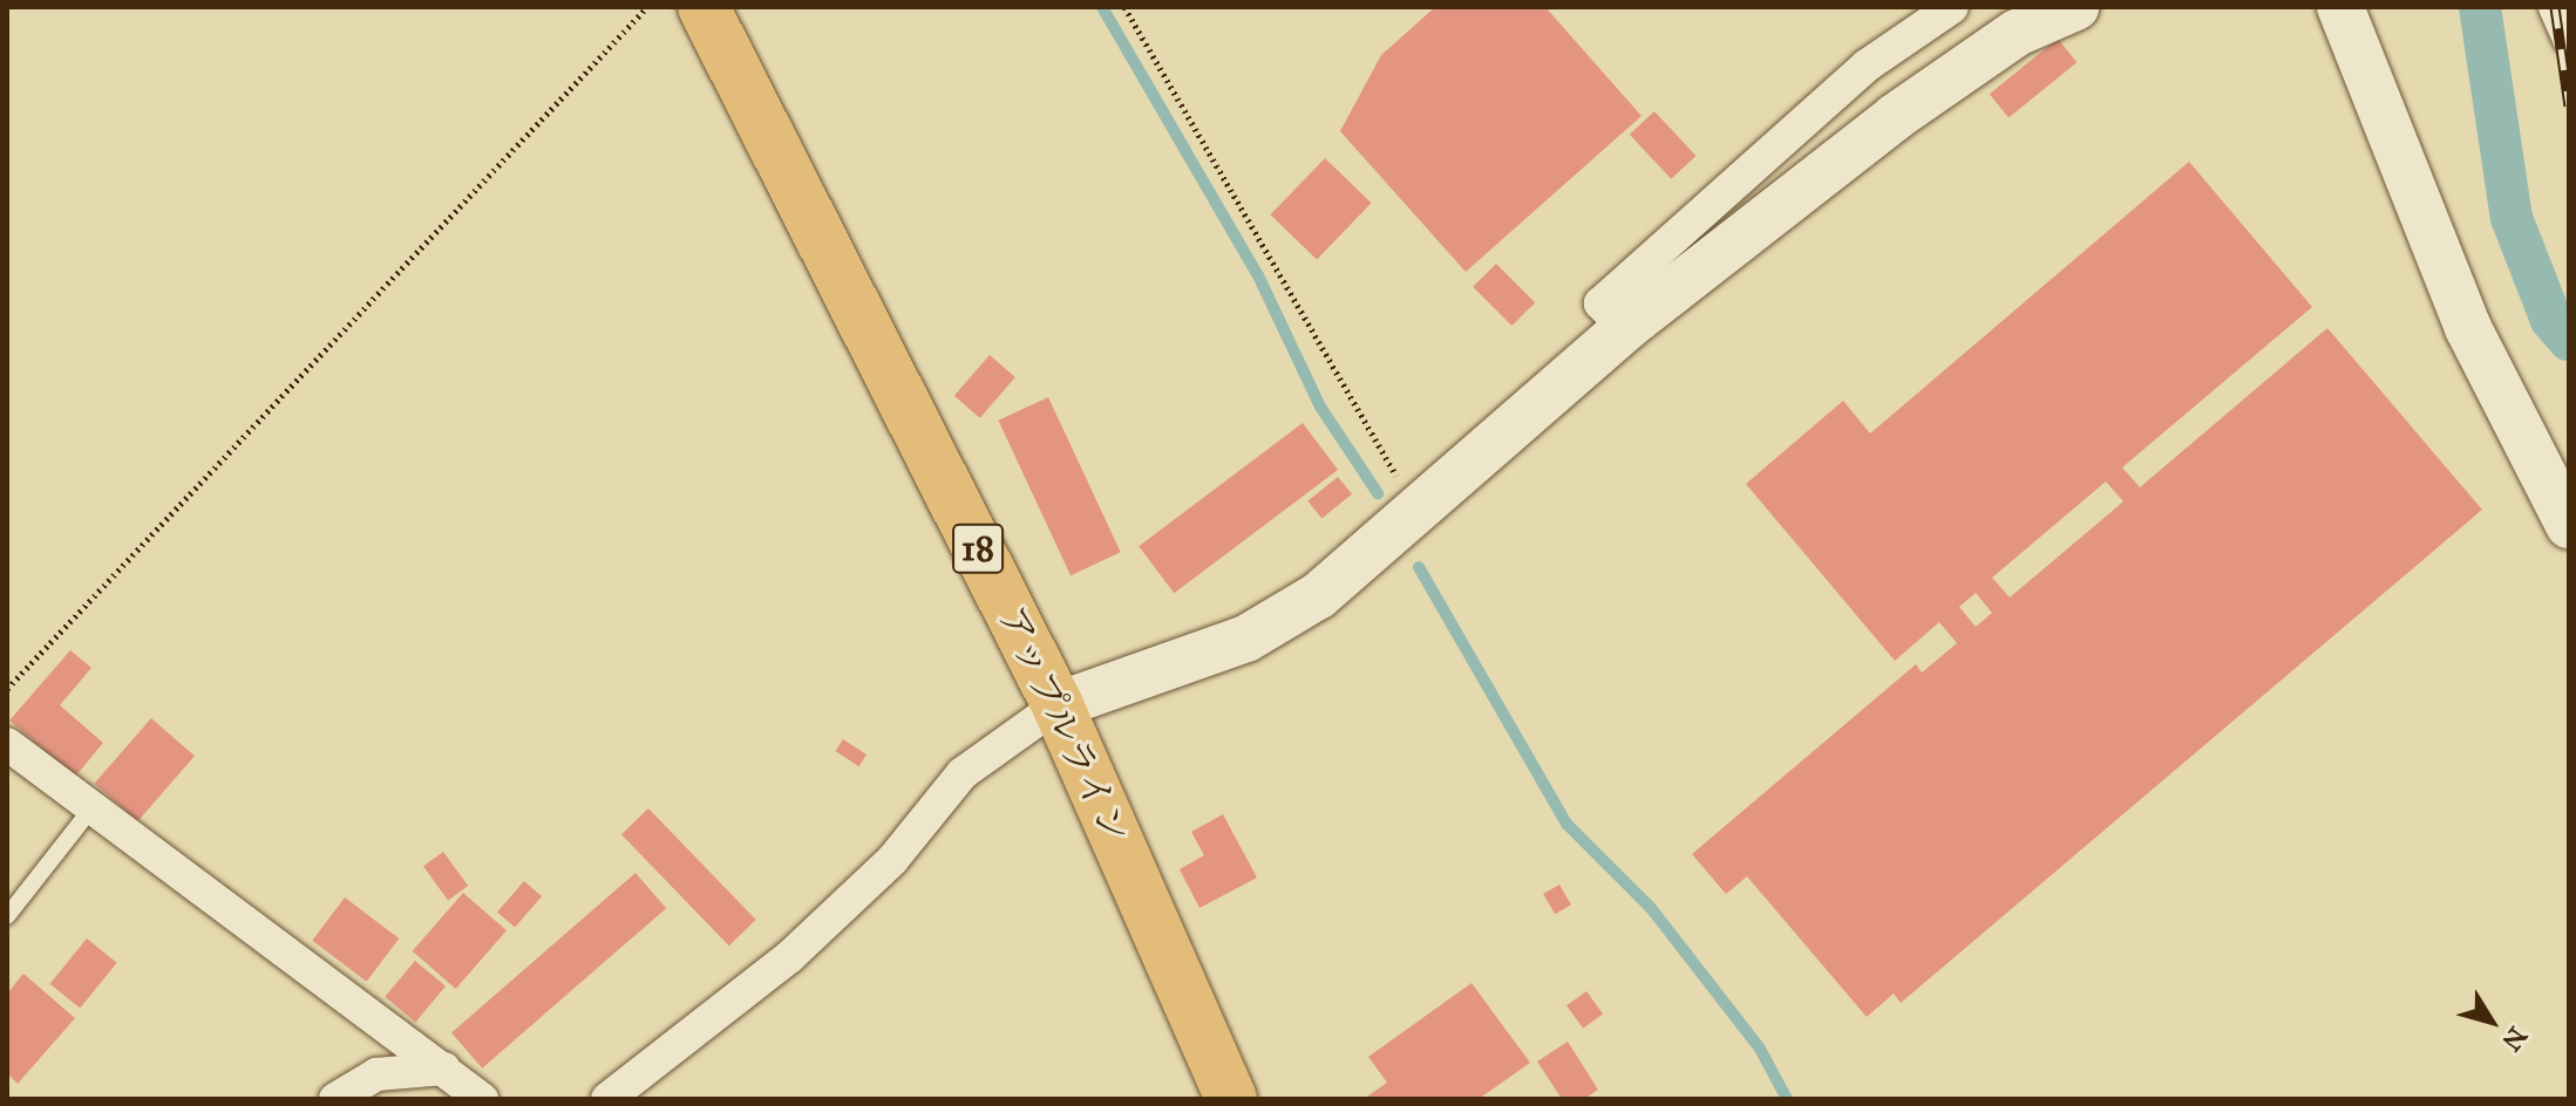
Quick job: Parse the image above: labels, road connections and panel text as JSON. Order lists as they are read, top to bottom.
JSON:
{
  "streets": {
    "highway": ["18", "アップルライン"]
  },
  "north": "bottom right"
}
